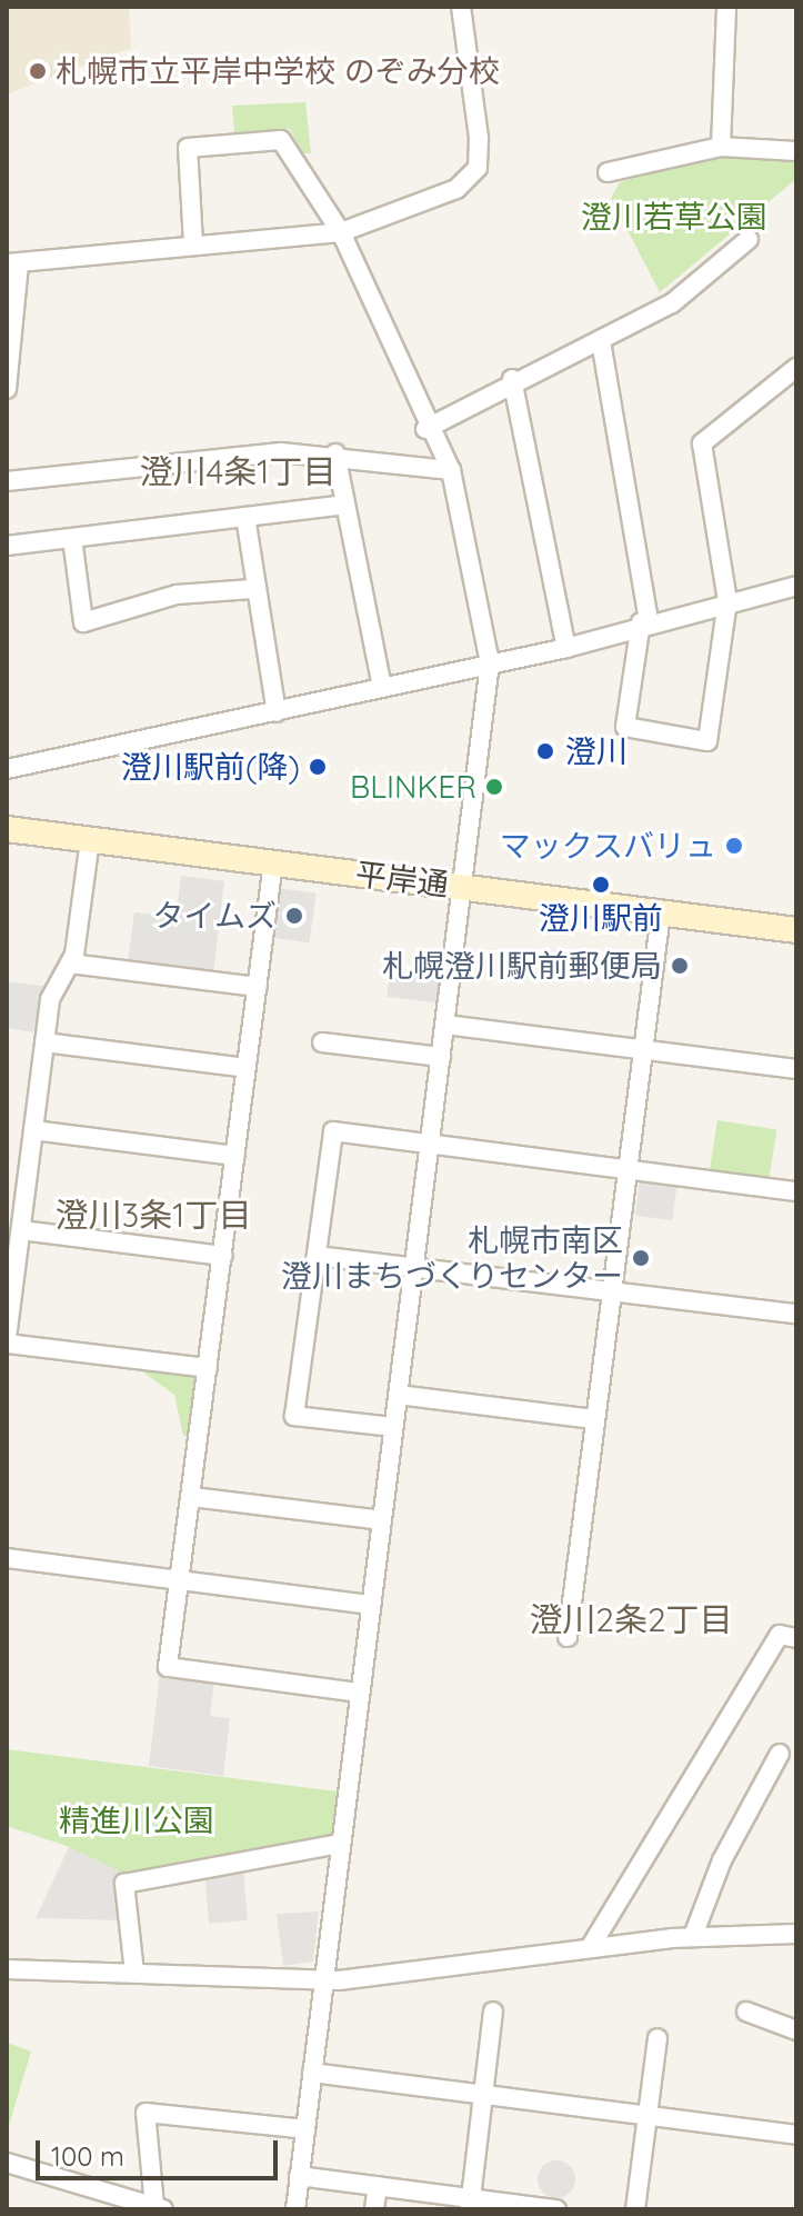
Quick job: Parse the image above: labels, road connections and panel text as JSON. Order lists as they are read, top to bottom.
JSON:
{
  "streets": {
    "street": ["平岸通"]
  },
  "districts": ["澄川4条1丁目", "澄川3条1丁目", "澄川2条2丁目"],
  "parks": ["澄川若草公園", "精進川公園"],
  "places": [
    "札幌市立平岸中学校 のぞみ分校",
    "澄川",
    "澄川駅前(降)",
    "BLINKER",
    "マックスバリュ",
    "澄川駅前",
    "タイムズ",
    "札幌澄川駅前郵便局",
    "札幌市南区 澄川まちづくりセンター"
  ],
  "scale_bar": "100 m"
}
